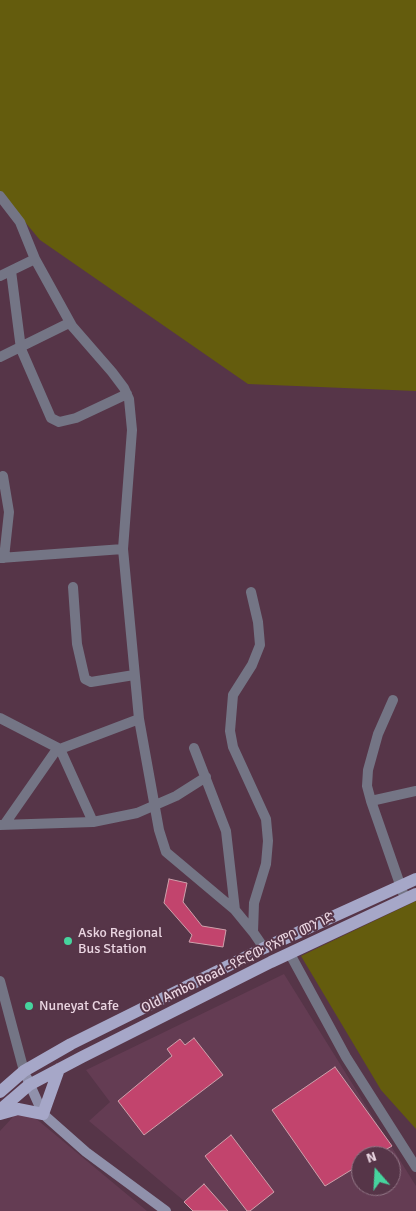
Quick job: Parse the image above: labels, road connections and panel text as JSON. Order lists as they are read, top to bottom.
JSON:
{
  "streets": {
    "main road": ["Old Ambo Road -የድሮው የአምቦ መንገድ"]
  },
  "places": ["Asko Regional Bus Station", "Nuneyat Cafe"],
  "north": "top"
}
